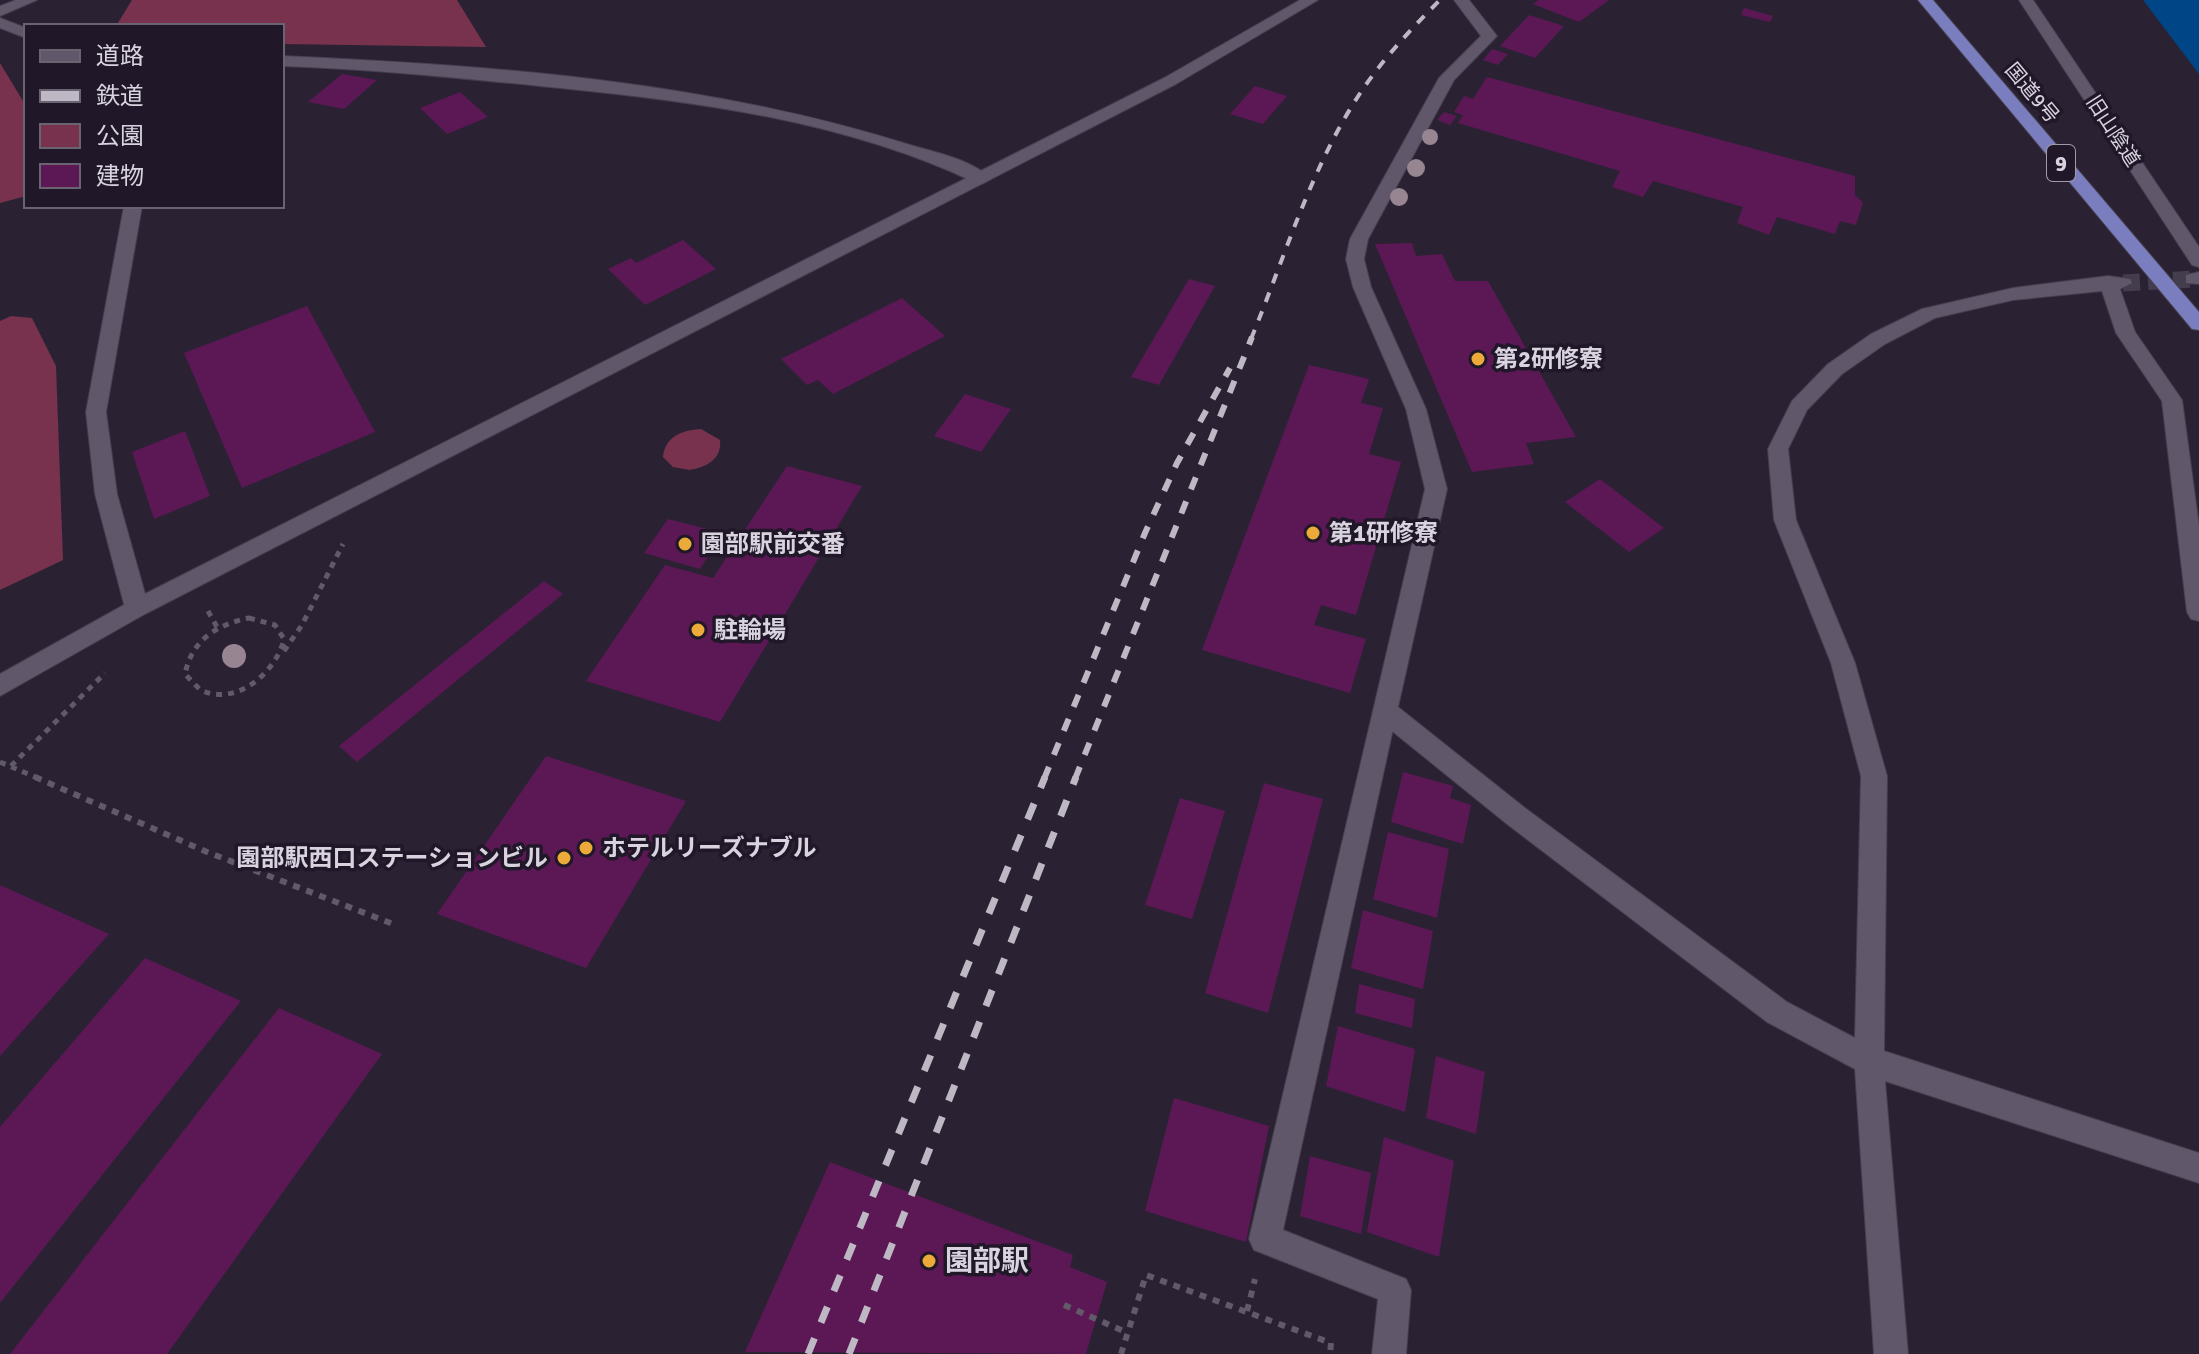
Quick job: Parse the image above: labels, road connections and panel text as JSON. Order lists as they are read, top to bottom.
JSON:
{
  "streets": {
    "highway": ["国道9号", "9"],
    "street": ["旧山陰道"]
  },
  "places": [
    "第2研修寮",
    "第1研修寮",
    "園部駅前交番",
    "駐輪場",
    "ホテルリーズナブル",
    "園部駅西口ステーションビル",
    "園部駅"
  ],
  "legend": [
    "道路",
    "鉄道",
    "公園",
    "建物"
  ]
}
